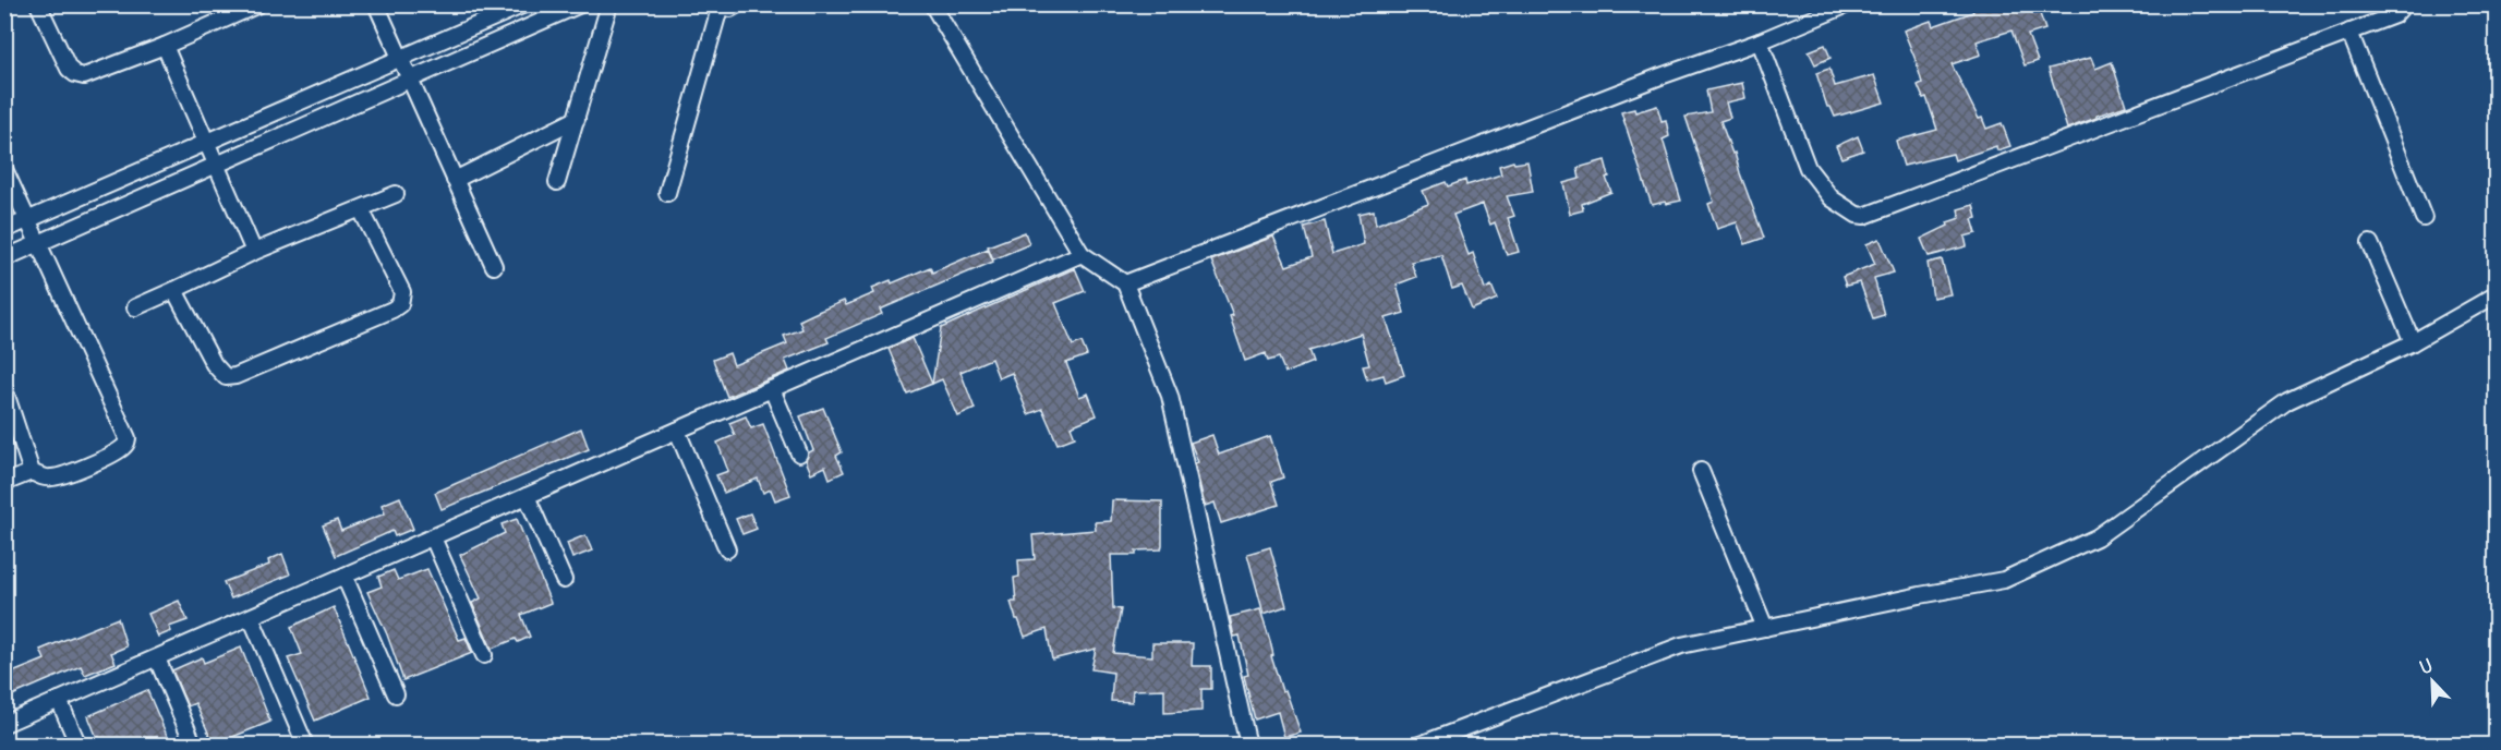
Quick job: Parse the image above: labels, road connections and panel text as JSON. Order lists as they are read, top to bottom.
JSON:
{
  "north": "top left"
}
